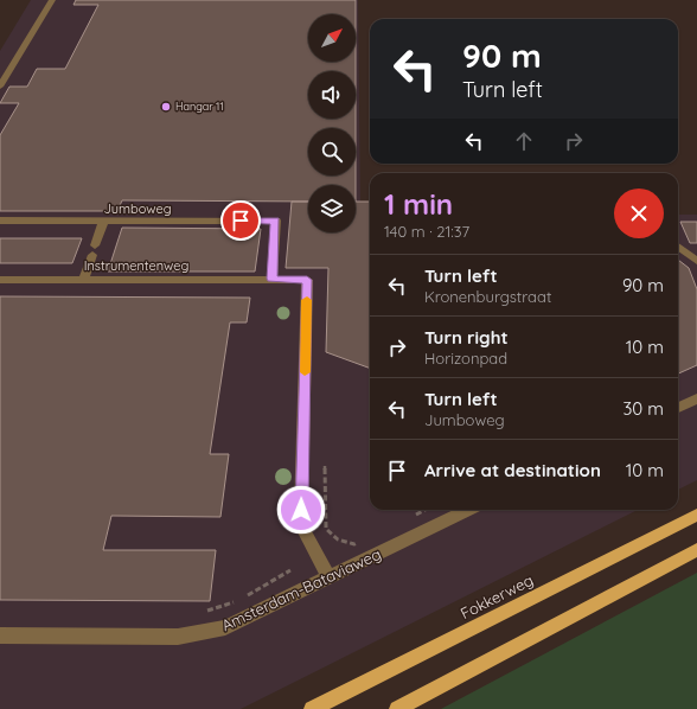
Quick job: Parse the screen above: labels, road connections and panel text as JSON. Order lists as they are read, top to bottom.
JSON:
{
  "streets": {
    "main road": ["Fokkerweg"],
    "street": ["Jumboweg", "Instrumentenweg", "Amsterdam-Bataviaweg"]
  },
  "crossings": [
    ["Jumboweg", "Instrumentenweg"],
    ["Instrumentenweg", "Amsterdam-Bataviaweg"]
  ],
  "places": ["Hangar 11"],
  "north": "top right",
  "page": {
    "turn": ["90 m", "Turn left"],
    "heading": ["1 min", "140 m · 21:37"],
    "list": [
      {
        "name": "Turn left",
        "note": "Kronenburgstraat",
        "value": "90 m"
      },
      {
        "name": "Turn right",
        "note": "Horizonpad",
        "value": "10 m"
      },
      {
        "name": "Turn left",
        "note": "Jumboweg",
        "value": "30 m"
      },
      {
        "name": "Arrive at destination",
        "value": "10 m"
      }
    ]
  }
}
